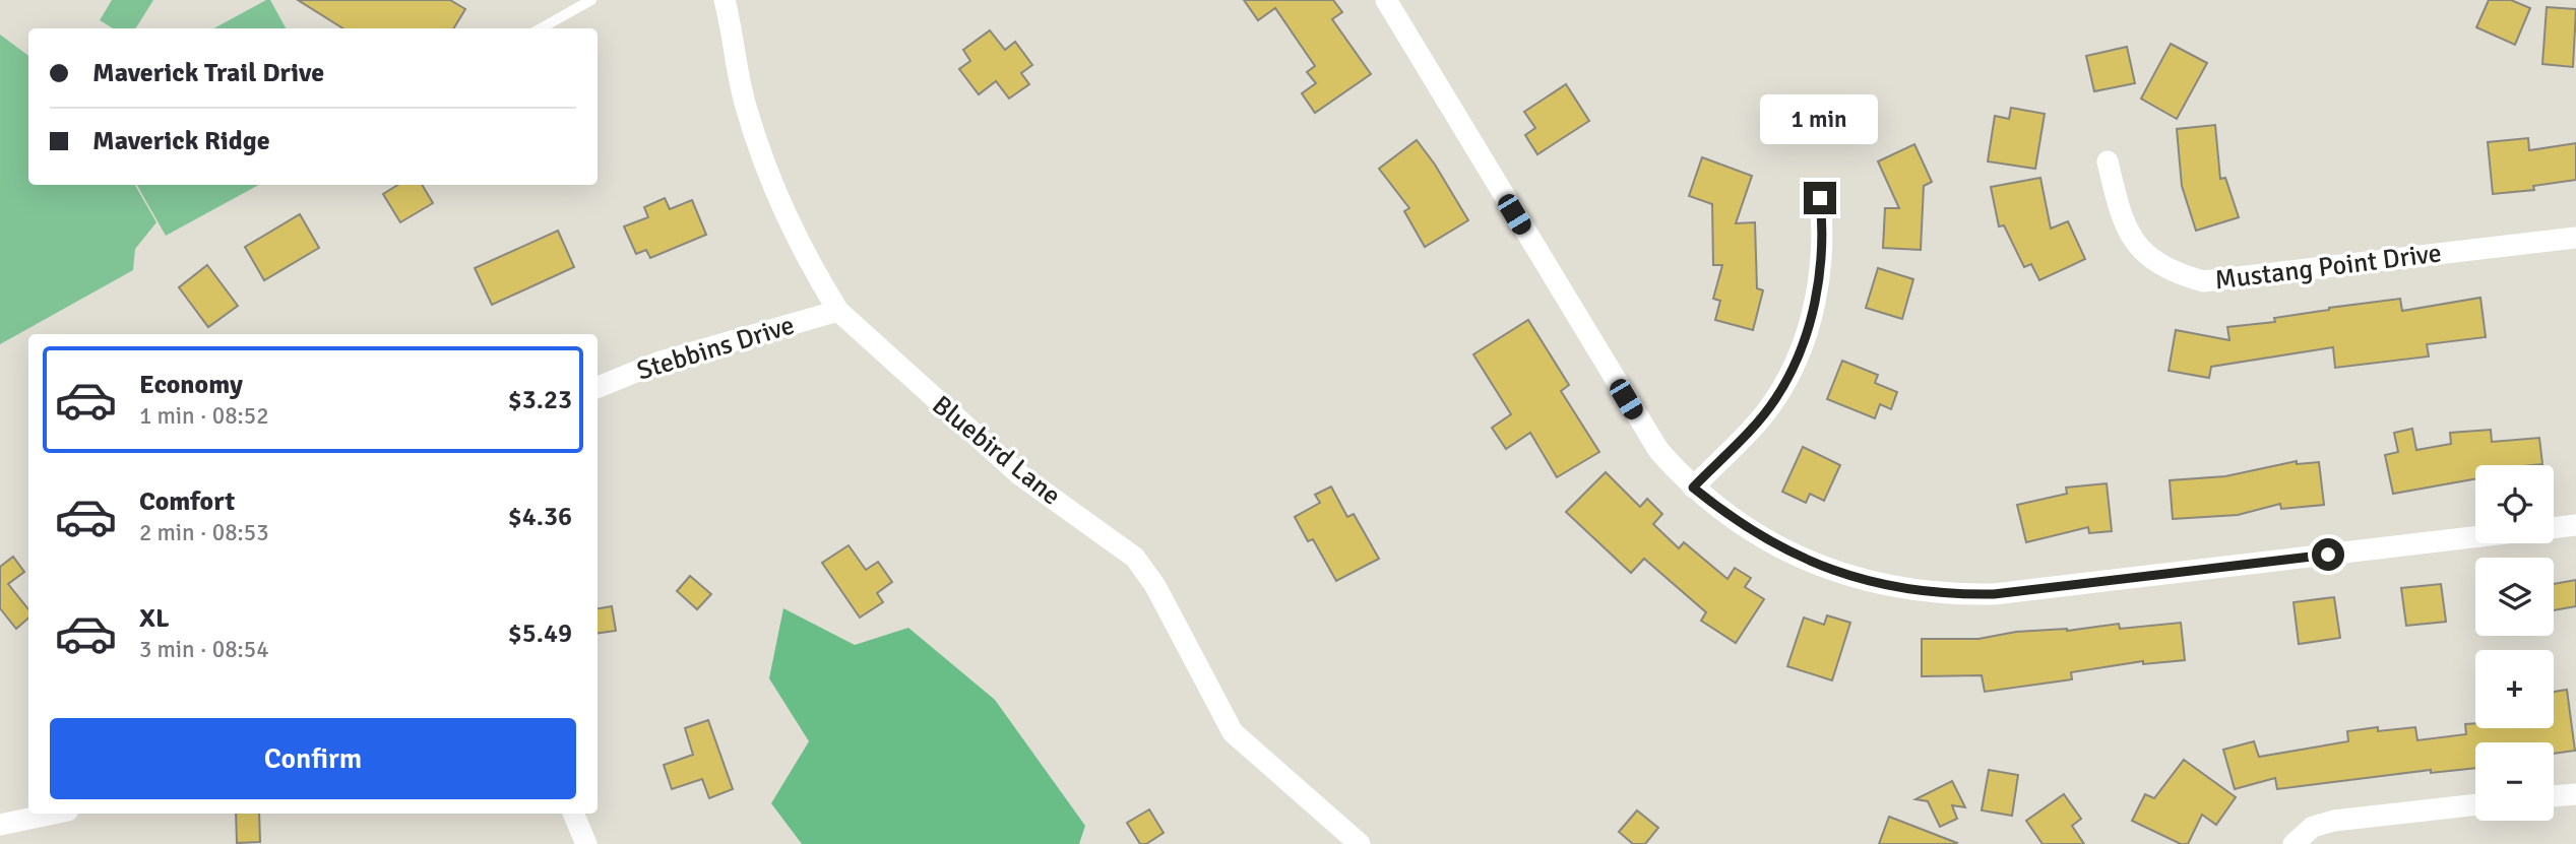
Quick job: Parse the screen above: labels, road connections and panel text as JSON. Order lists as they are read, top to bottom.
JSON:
{
  "streets": {
    "street": ["Mustang Point Drive", "Stebbins Drive", "Bluebird Lane"]
  },
  "crossings": [
    ["Stebbins Drive", "Bluebird Lane"]
  ],
  "page": {
    "banner": ["Maverick Trail Drive", "Maverick Ridge"],
    "bubble": "1 min",
    "list": [
      {
        "name": "Economy",
        "note": "1 min · 08:52",
        "value": "$3.23"
      },
      {
        "name": "Comfort",
        "note": "2 min · 08:53",
        "value": "$4.36"
      },
      {
        "name": "XL",
        "note": "3 min · 08:54",
        "value": "$5.49"
      }
    ],
    "map_buttons": ["+", "−"],
    "buttons": "Confirm"
  }
}
